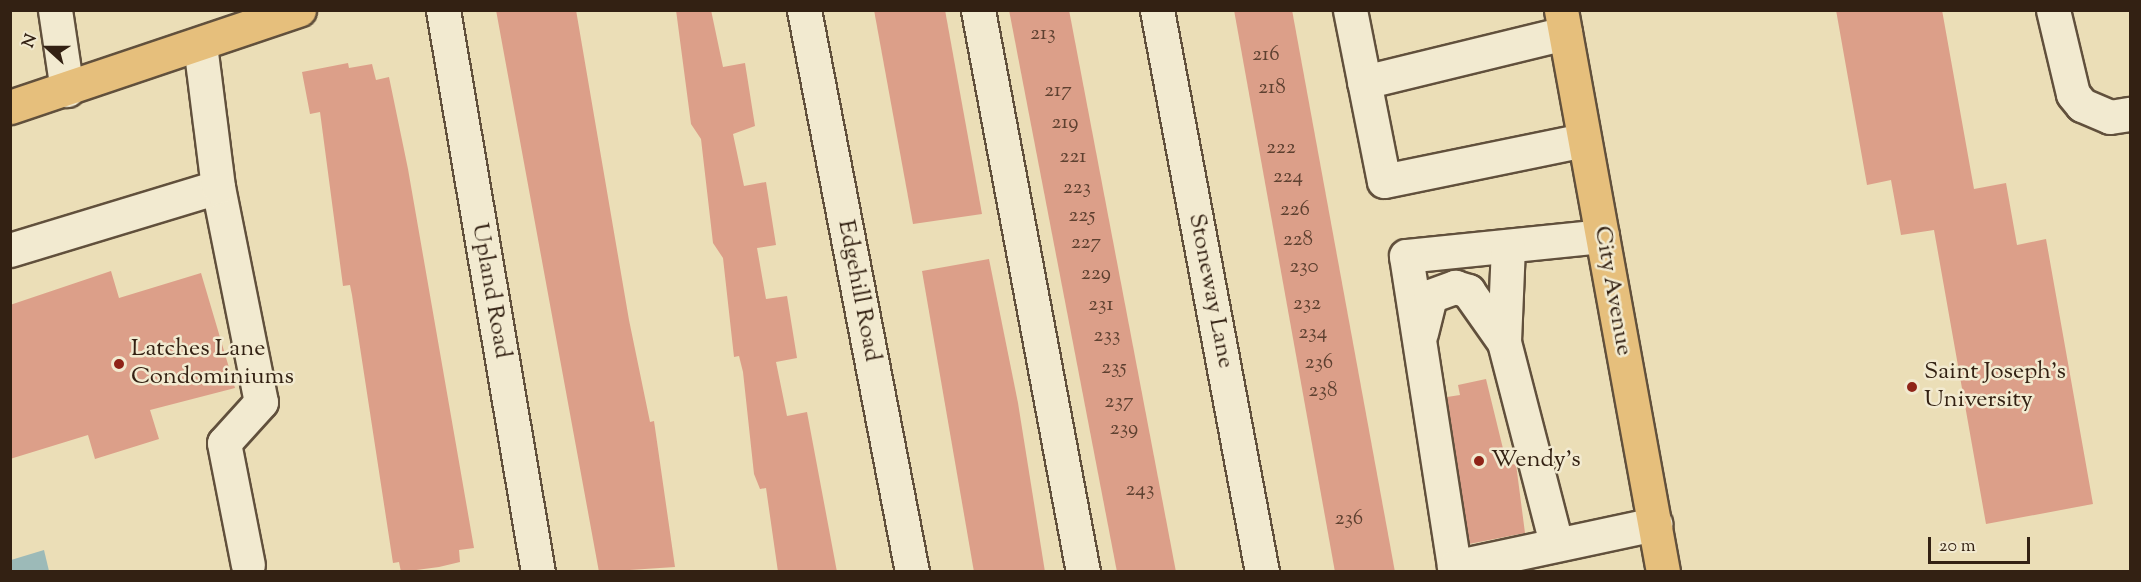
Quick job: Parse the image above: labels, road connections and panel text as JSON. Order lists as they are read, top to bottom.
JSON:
{
  "streets": {
    "main road": ["City Avenue"],
    "street": ["Upland Road", "Edgehill Road", "Stoneway Lane"]
  },
  "places": ["Latches Lane Condominiums", "Saint Joseph's University", "Wendy's"],
  "house_numbers": [
    "213",
    "216",
    "218",
    "217",
    "219",
    "222",
    "221",
    "224",
    "223",
    "226",
    "225",
    "228",
    "227",
    "230",
    "229",
    "232",
    "231",
    "234",
    "233",
    "236",
    "235",
    "238",
    "237",
    "239",
    "243",
    "236"
  ],
  "scale_bar": "20 m",
  "north": "left"
}
